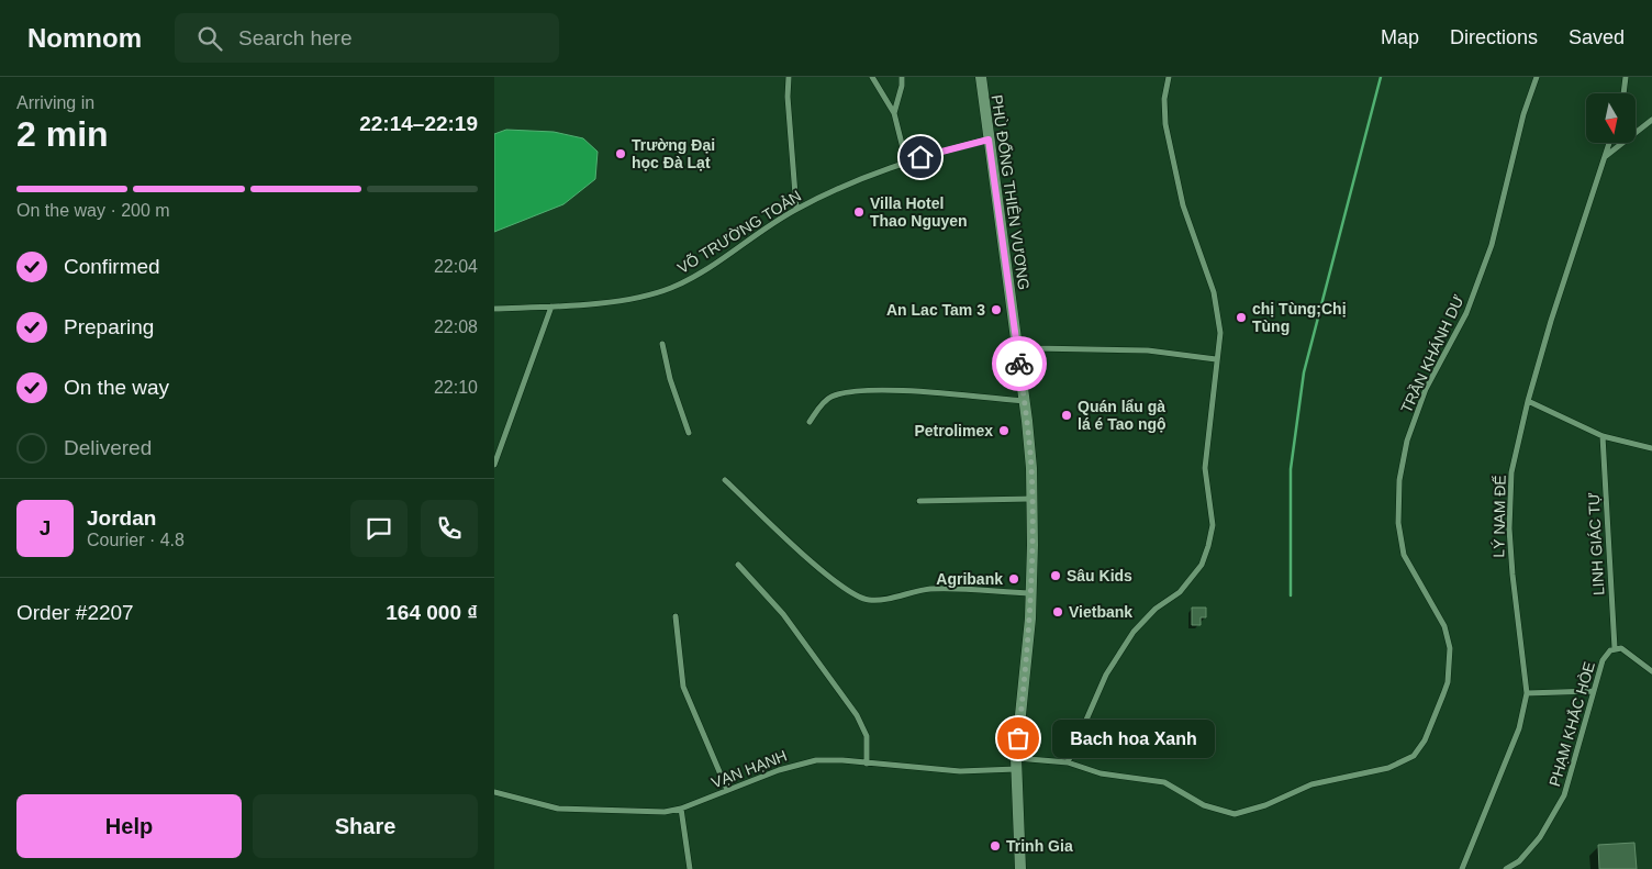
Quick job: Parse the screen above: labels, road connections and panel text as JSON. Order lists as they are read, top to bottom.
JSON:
{
  "streets": {
    "main road": ["PHÙ ĐỔNG THIÊN VƯƠNG"],
    "street": [
      "VÕ TRƯỜNG TOẢN",
      "TRẦN KHÁNH DƯ",
      "LÝ NAM ĐẾ",
      "LINH GIÁC TỰ",
      "PHẠM KHẮC HÒE",
      "VẠN HẠNH"
    ]
  },
  "crossings": [
    ["PHÙ ĐỔNG THIÊN VƯƠNG", "VÕ TRƯỜNG TOẢN"],
    ["PHÙ ĐỔNG THIÊN VƯƠNG", "TRẦN KHÁNH DƯ"],
    ["PHÙ ĐỔNG THIÊN VƯƠNG", "VẠN HẠNH"],
    ["TRẦN KHÁNH DƯ", "VẠN HẠNH"],
    ["LINH GIÁC TỰ", "PHẠM KHẮC HÒE"]
  ],
  "places": [
    "Trường Đại học Đà Lạt",
    "Villa Hotel Thao Nguyen",
    "An Lac Tam 3",
    "chị Tùng;Chị Tùng",
    "Quán lẩu gà lá é Tao ngộ",
    "Petrolimex",
    "Sâu Kids",
    "Agribank",
    "Vietbank",
    "Bach hoa Xanh",
    "Trinh Gia"
  ],
  "north": "bottom",
  "page": {
    "header": "Nomnom",
    "search": "Search here",
    "nav": ["Map", "Directions", "Saved"],
    "heading": ["2 min", "Arriving in", "22:14–22:19"],
    "panel": [
      "Jordan",
      "Courier · 4.8",
      "Order #2207",
      "164 000 ₫"
    ],
    "bar": "On the way · 200 m",
    "list": [
      ["Confirmed", "22:04"],
      ["Preparing", "22:08"],
      ["On the way", "22:10"],
      "Delivered"
    ],
    "round": "J",
    "bubble": "Bach hoa Xanh",
    "buttons": ["Help", "Share"]
  }
}
